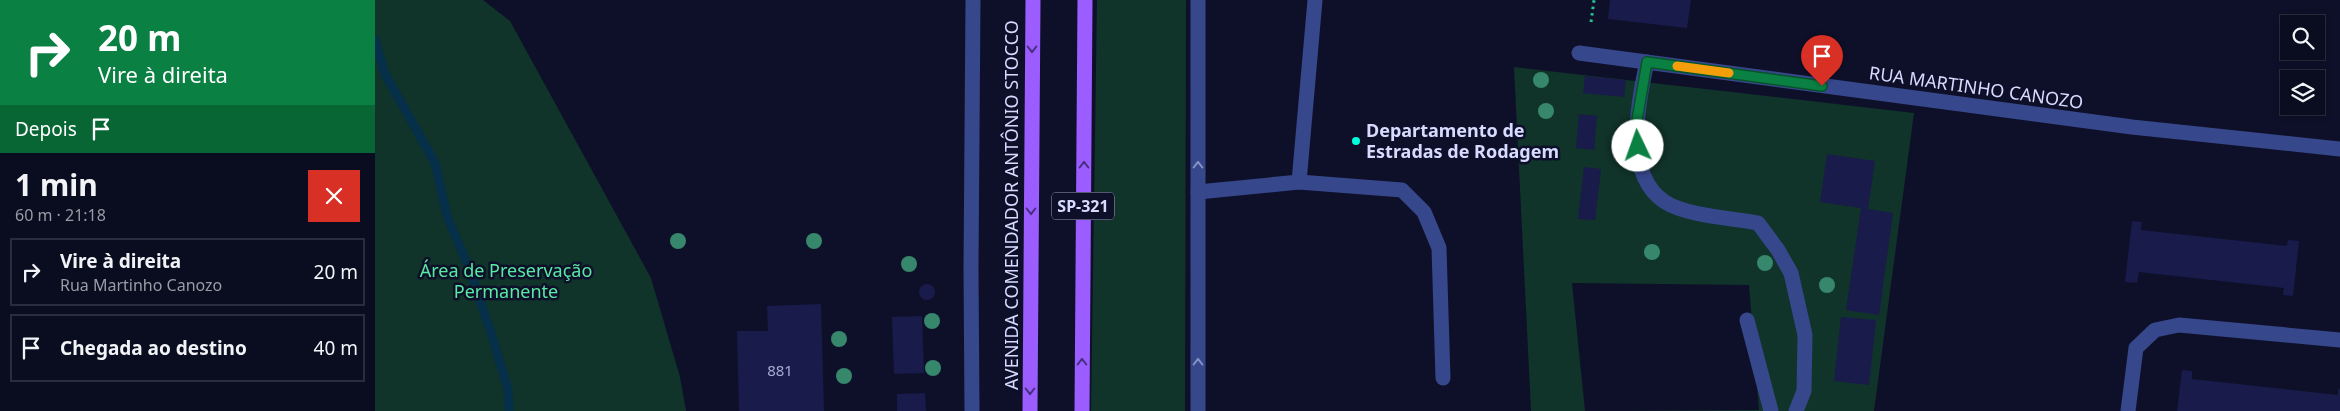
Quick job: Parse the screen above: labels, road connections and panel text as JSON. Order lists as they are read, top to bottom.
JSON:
{
  "streets": {
    "main road": ["AVENIDA COMENDADOR ANTÔNIO STOCCO", "SP-321"],
    "street": ["RUA MARTINHO CANOZO"]
  },
  "parks": ["Área de Preservação Permanente"],
  "places": ["Departamento de Estradas de Rodagem"],
  "house_numbers": ["881"],
  "page": {
    "turn": ["20 m", "Vire à direita"],
    "then": "Depois",
    "heading": ["1 min", "60 m · 21:18"],
    "list": [
      {
        "name": "Vire à direita",
        "note": "Rua Martinho Canozo",
        "value": "20 m"
      },
      {
        "name": "Chegada ao destino",
        "value": "40 m"
      }
    ]
  }
}
